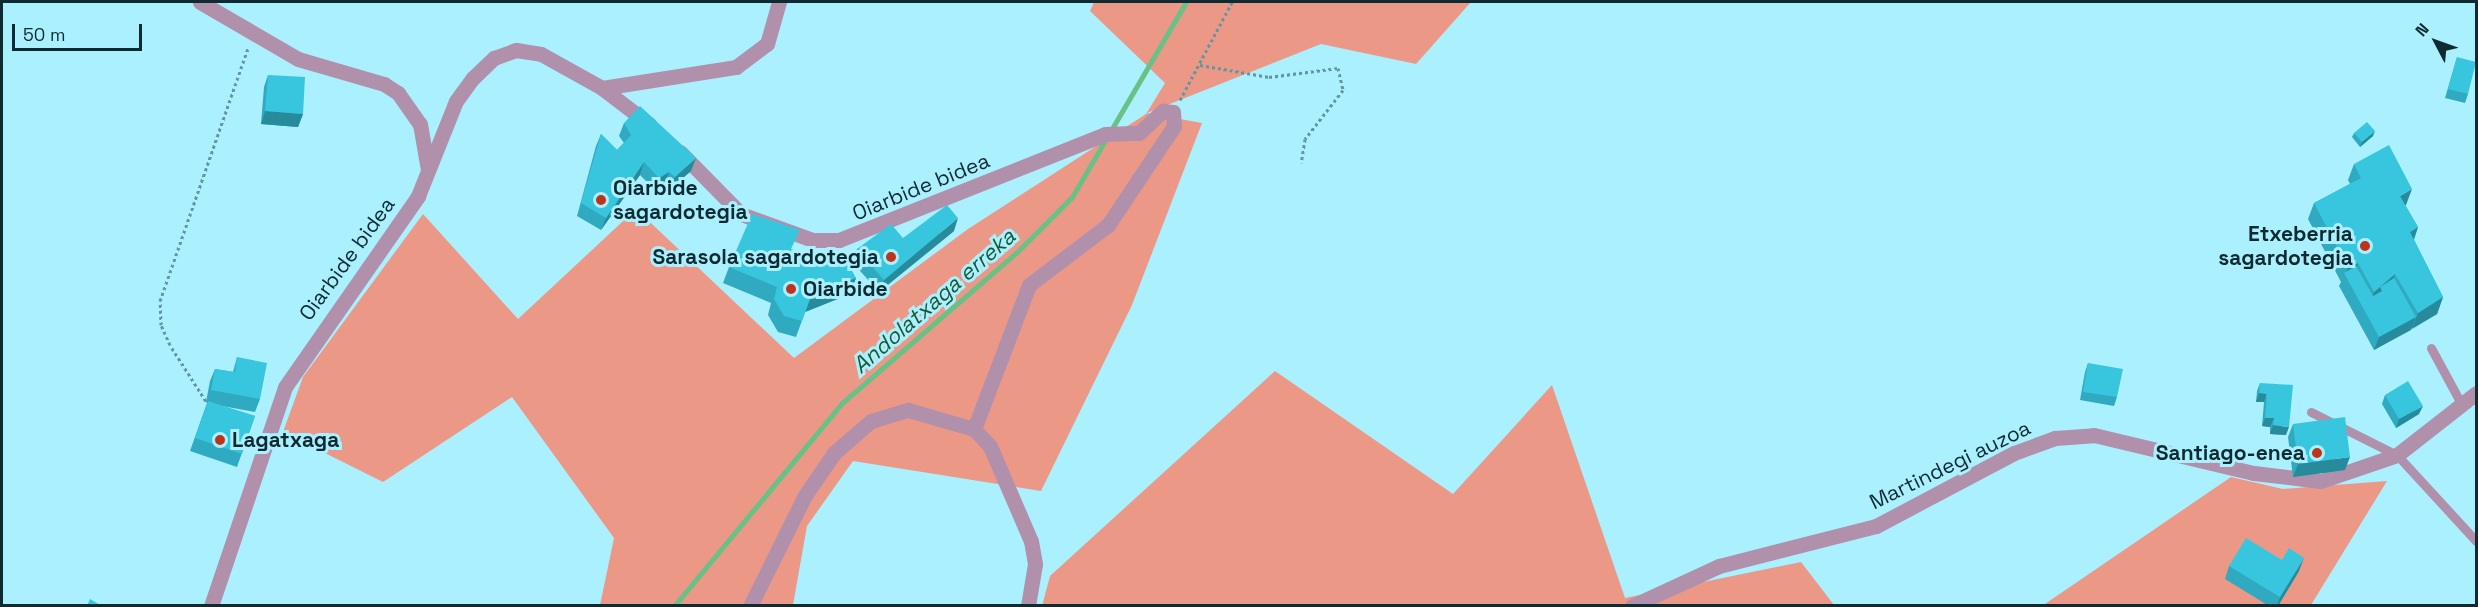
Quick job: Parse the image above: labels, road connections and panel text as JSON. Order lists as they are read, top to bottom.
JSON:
{
  "streets": {
    "street": ["Oiarbide bidea", "Martindegi auzoa"]
  },
  "water": ["Andolatxaga erreka"],
  "places": [
    "Oiarbide sagardotegia",
    "Etxeberria sagardotegia",
    "Sarasola sagardotegia",
    "Oiarbide",
    "Lagatxaga",
    "Santiago-enea"
  ],
  "scale_bar": "50 m",
  "north": "top left"
}
